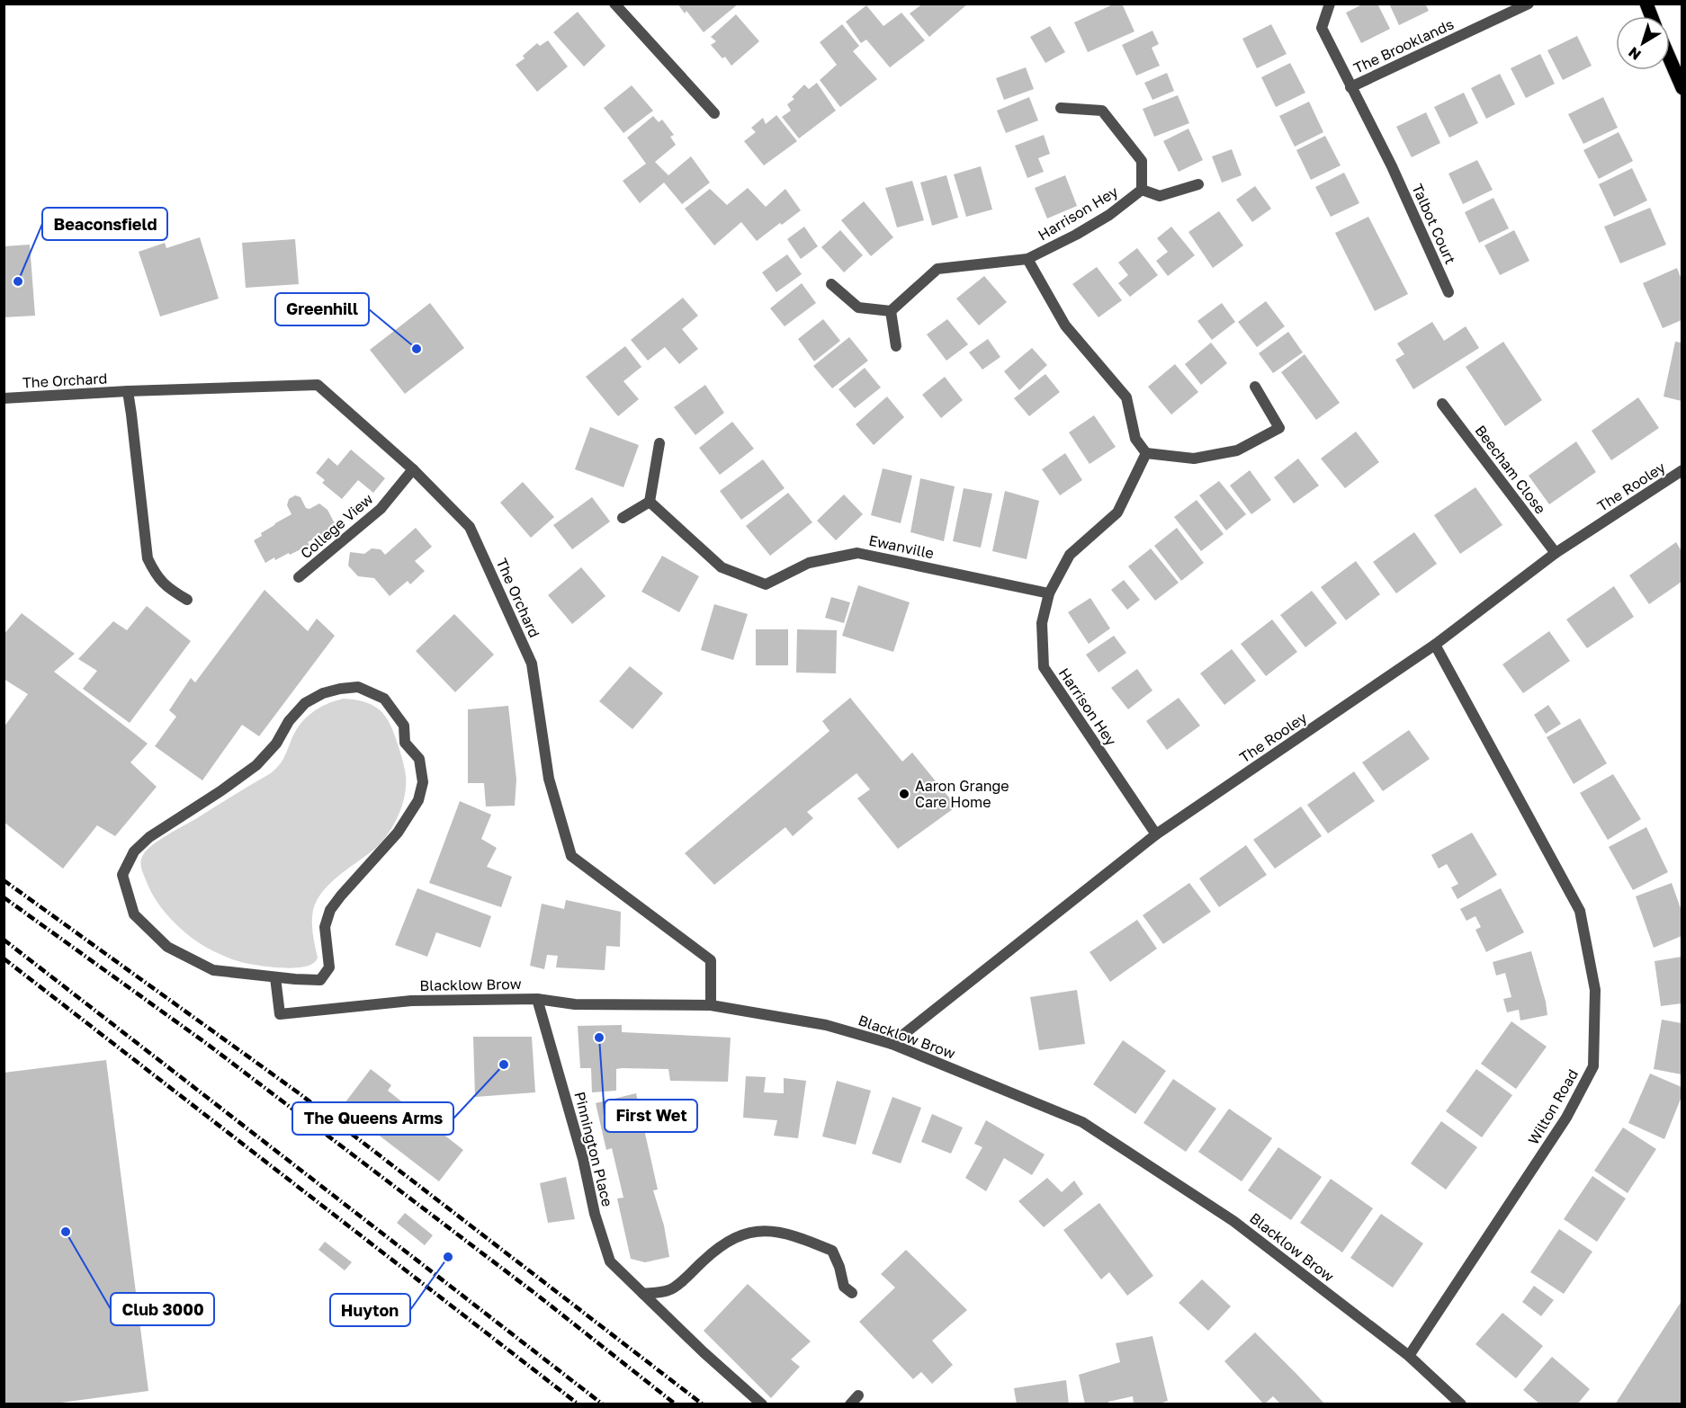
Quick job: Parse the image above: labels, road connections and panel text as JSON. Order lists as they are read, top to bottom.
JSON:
{
  "streets": {
    "street": [
      "The Brooklands",
      "Harrison Hey",
      "Talbot Court",
      "The Orchard",
      "Beecham Close",
      "The Rooley",
      "College View",
      "Ewanville",
      "Blacklow Brow",
      "Wilton Road",
      "Pinnington Place"
    ]
  },
  "crossings": [
    ["The Brooklands", "Talbot Court"],
    ["Harrison Hey", "The Rooley"],
    ["Harrison Hey", "Ewanville"],
    ["The Orchard", "College View"],
    ["The Orchard", "Blacklow Brow"],
    ["Beecham Close", "The Rooley"],
    ["The Rooley", "Blacklow Brow"],
    ["The Rooley", "Wilton Road"],
    ["Blacklow Brow", "Wilton Road"],
    ["Blacklow Brow", "Pinnington Place"]
  ],
  "places": [
    "Beaconsfield",
    "Greenhill",
    "Aaron Grange Care Home",
    "First Wet",
    "The Queens Arms",
    "Club 3000",
    "Huyton"
  ],
  "north": "bottom left"
}
